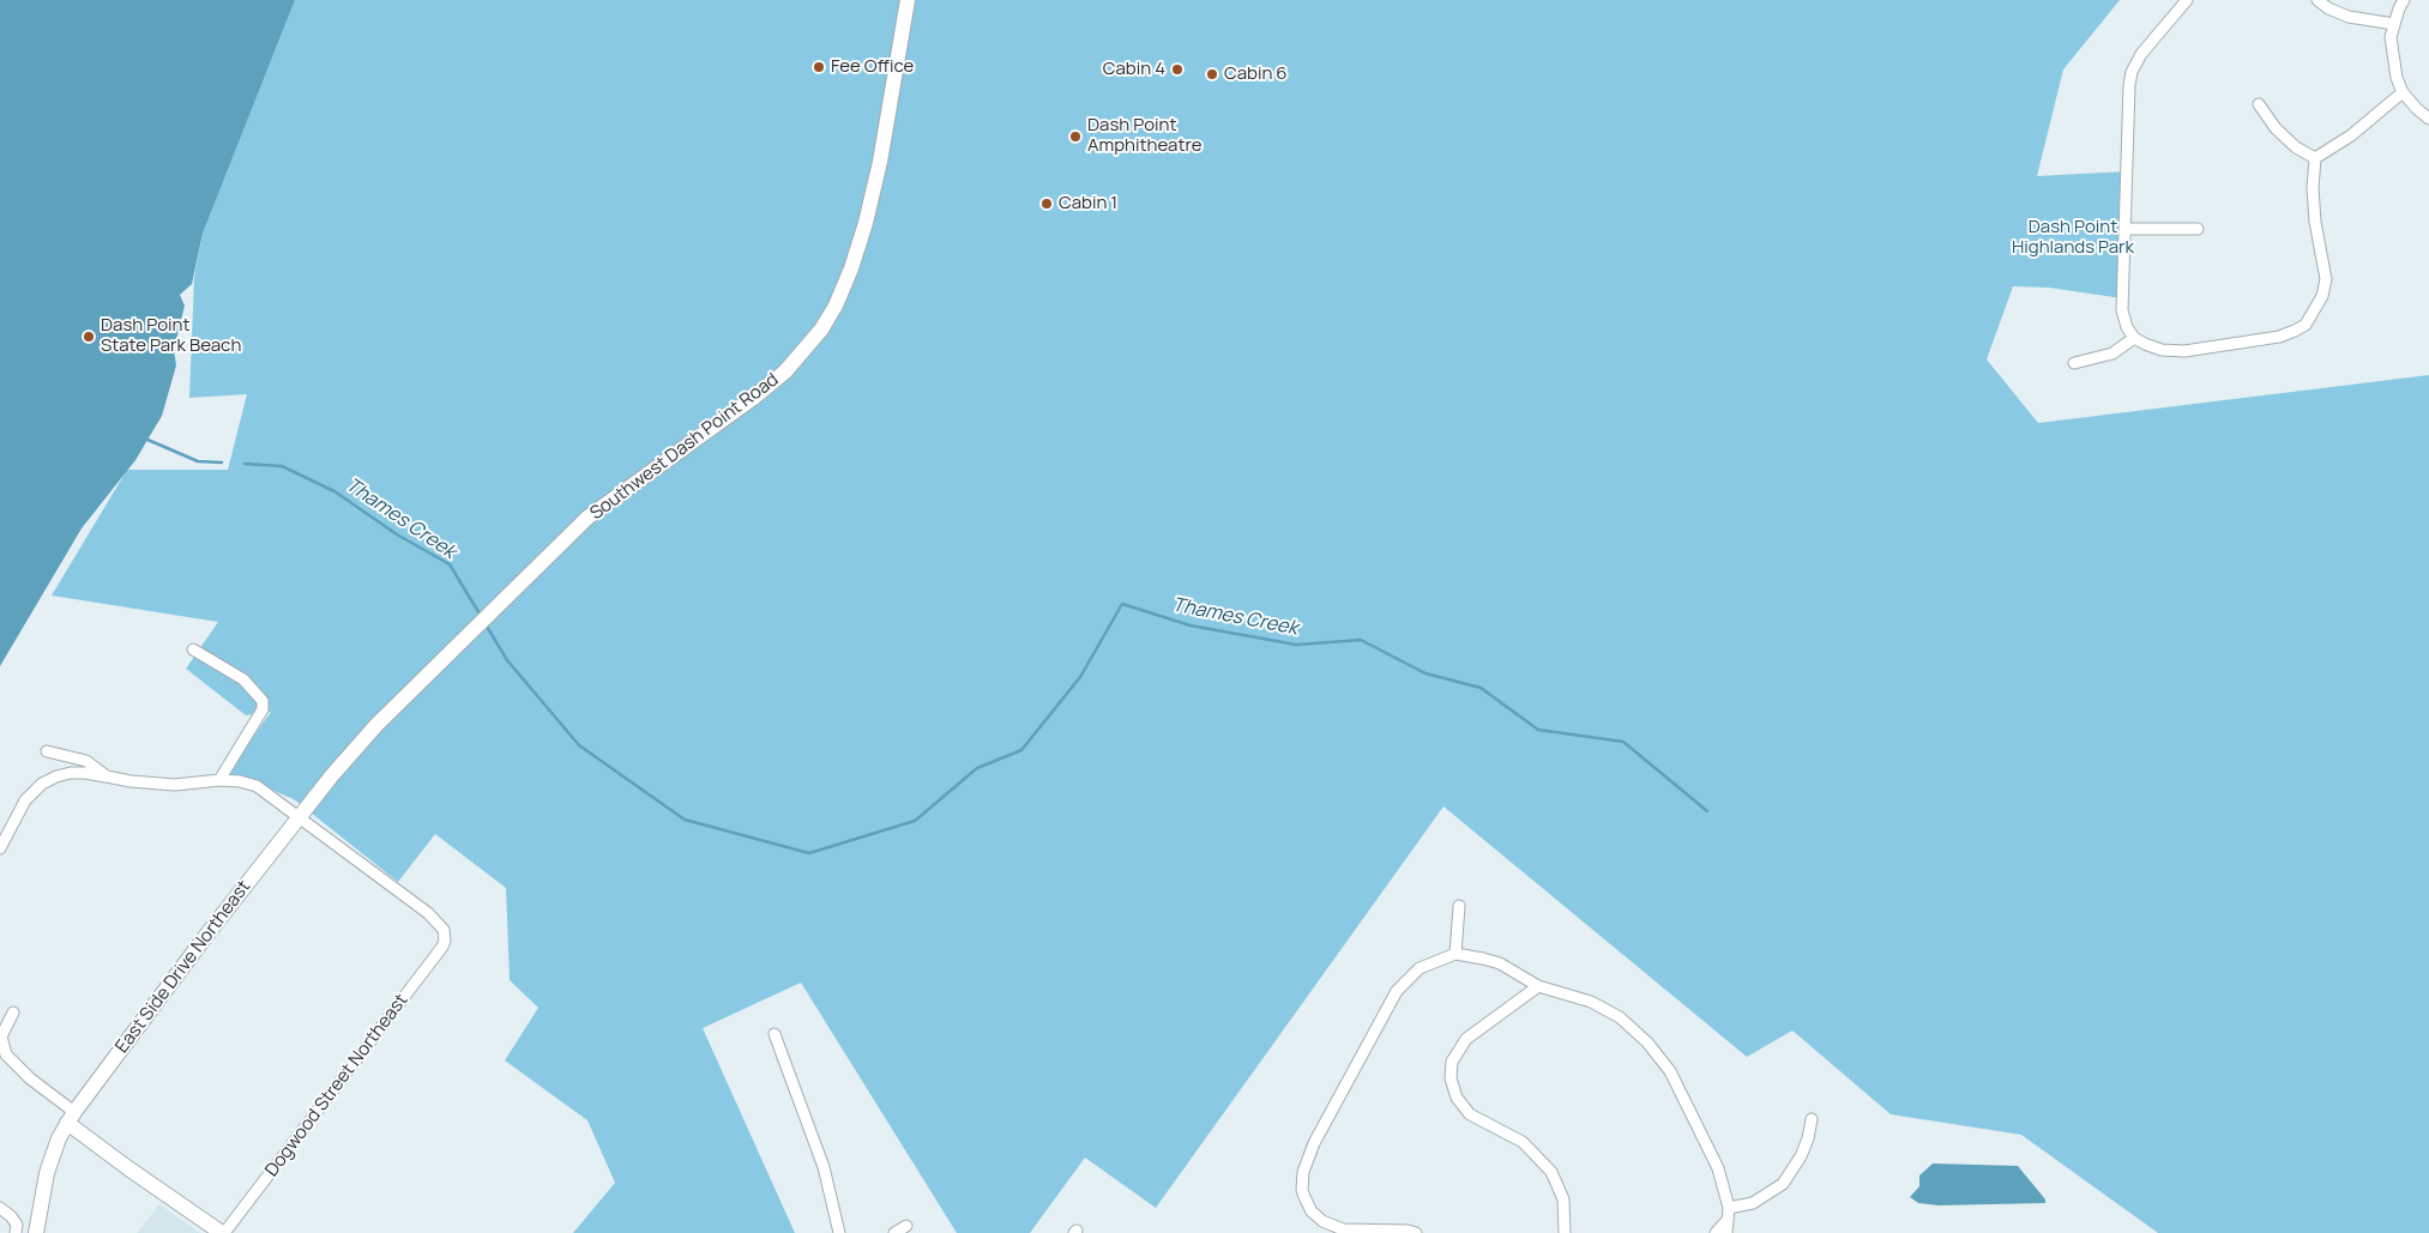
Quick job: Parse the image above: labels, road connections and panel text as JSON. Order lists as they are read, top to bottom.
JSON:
{
  "streets": {
    "main road": ["Southwest Dash Point Road", "East Side Drive Northeast"],
    "street": ["Dogwood Street Northeast"]
  },
  "crossings": [
    ["Southwest Dash Point Road", "East Side Drive Northeast"],
    ["East Side Drive Northeast", "Dogwood Street Northeast"]
  ],
  "water": ["Thames Creek"],
  "parks": ["Dash Point Highlands Park"],
  "places": [
    "Fee Office",
    "Cabin 4",
    "Cabin 6",
    "Dash Point Amphitheatre",
    "Cabin 1",
    "Dash Point State Park Beach"
  ]
}
